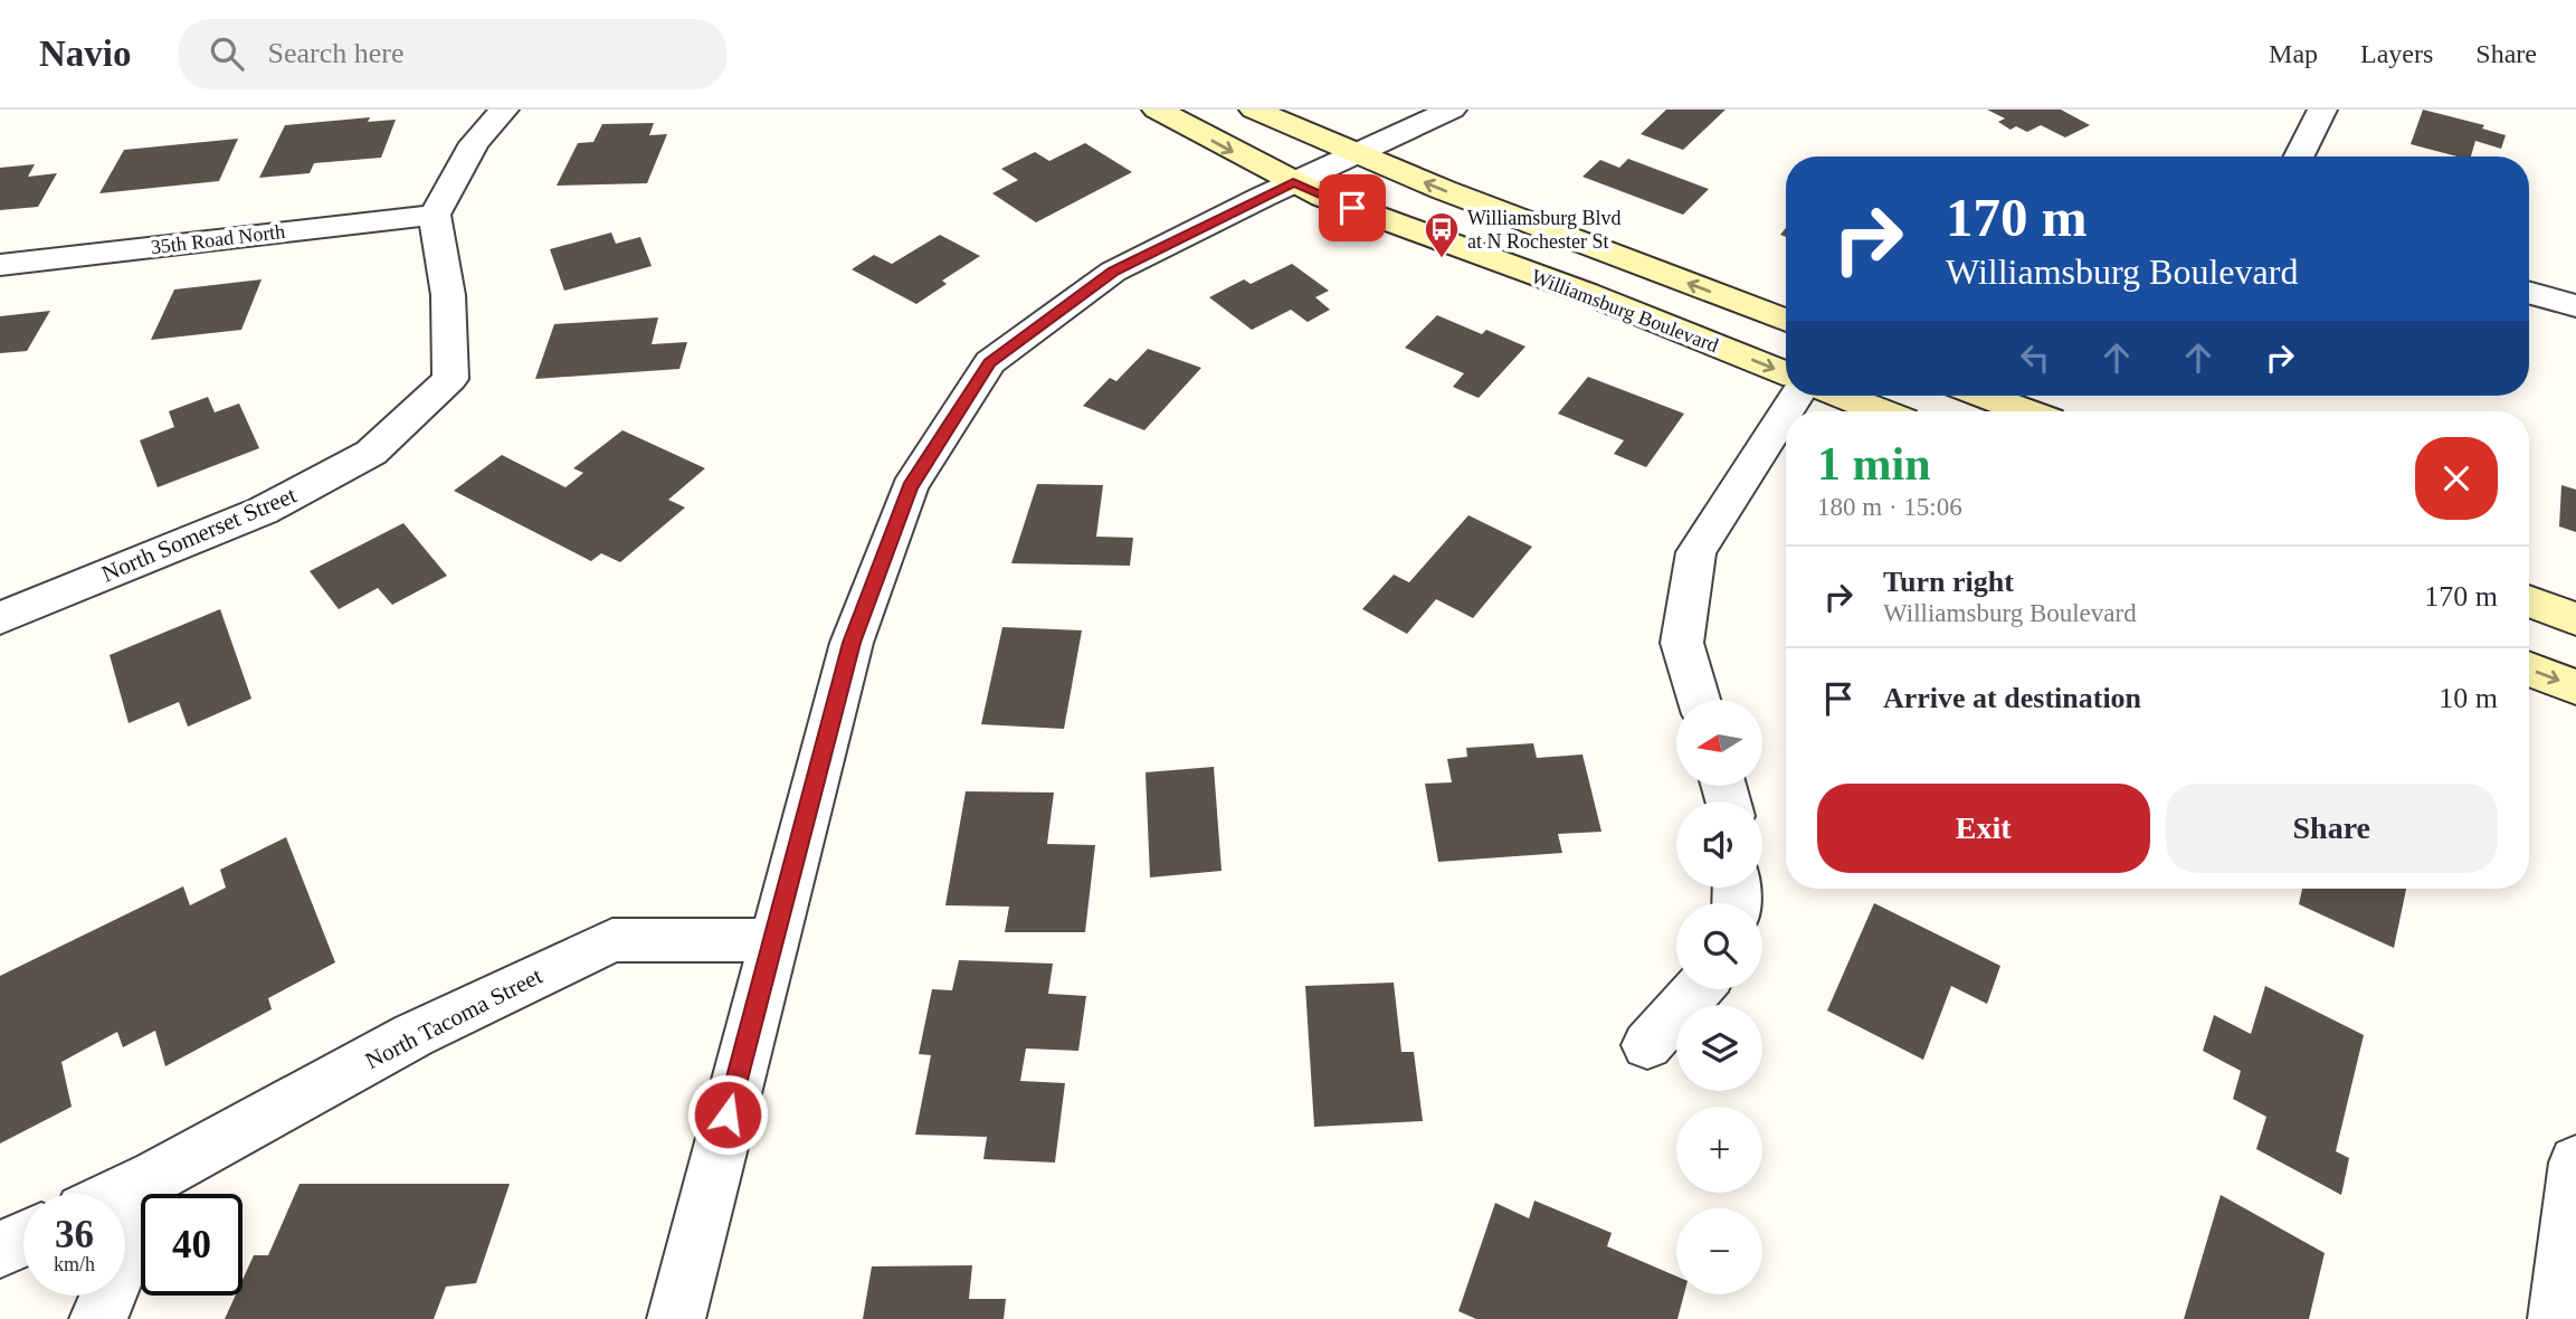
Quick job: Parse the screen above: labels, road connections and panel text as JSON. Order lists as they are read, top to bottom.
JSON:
{
  "streets": {
    "main road": ["Williamsburg Boulevard"],
    "street": ["35th Road North", "North Somerset Street", "North Tacoma Street"]
  },
  "crossings": [
    ["35th Road North", "North Somerset Street"]
  ],
  "places": {
    "bus stop": ["Williamsburg Blvd at N Rochester St"]
  },
  "north": "left",
  "page": {
    "header": "Navio",
    "search": "Search here",
    "nav": ["Map", "Layers", "Share"],
    "turn": ["170 m", "Williamsburg Boulevard"],
    "heading": ["1 min", "180 m · 15:06"],
    "list": [
      {
        "name": "Turn right",
        "note": "Williamsburg Boulevard",
        "value": "170 m"
      },
      {
        "name": "Arrive at destination",
        "value": "10 m"
      }
    ],
    "map_buttons": ["+", "−"],
    "buttons": ["Exit", "Share"],
    "speed": "36 km/h",
    "limit": "40"
  }
}
